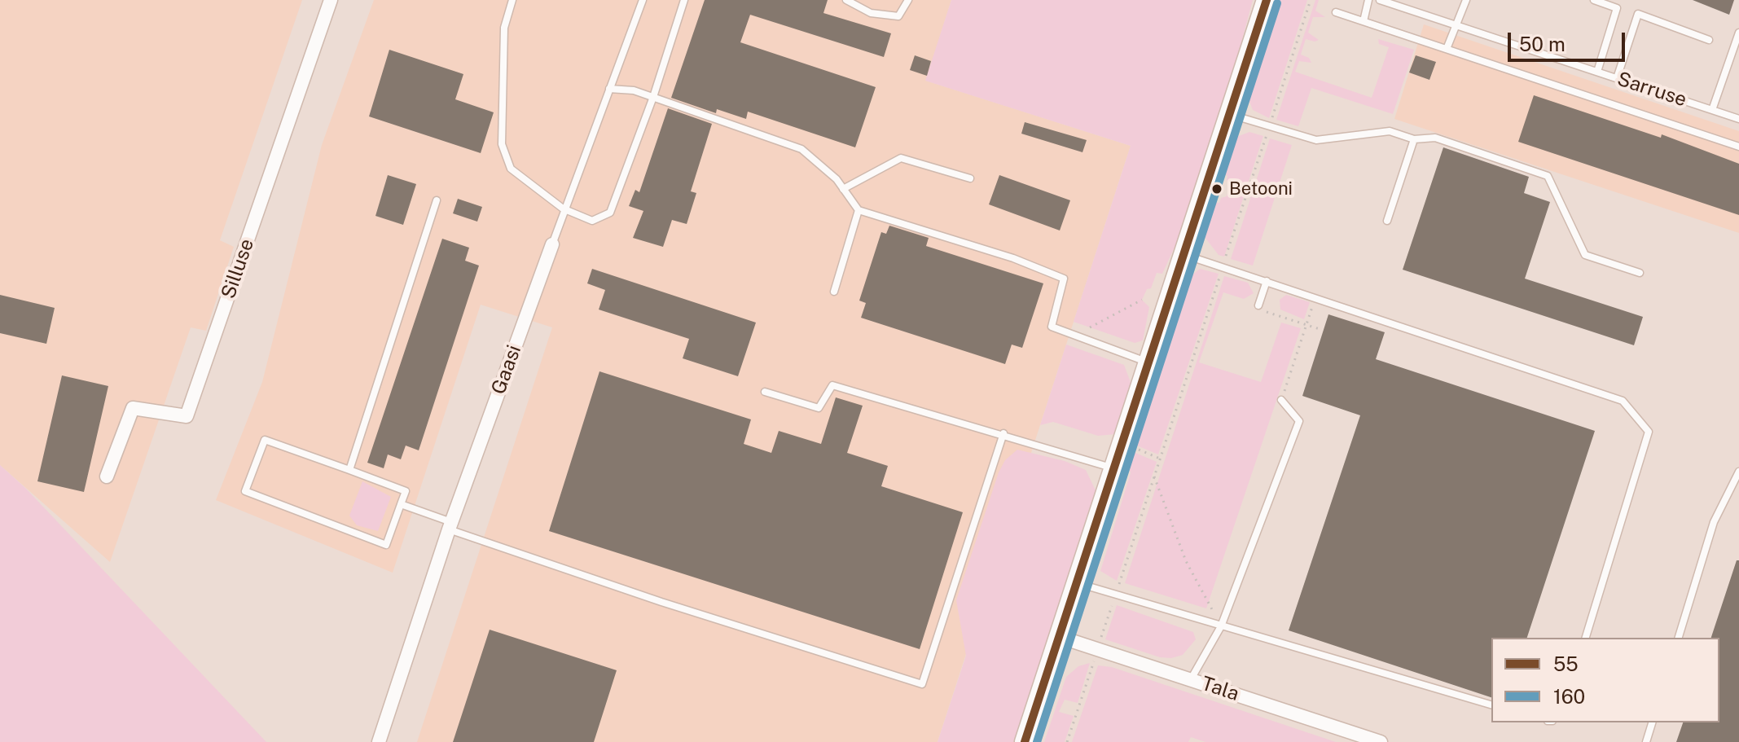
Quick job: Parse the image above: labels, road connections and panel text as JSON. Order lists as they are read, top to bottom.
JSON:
{
  "streets": {
    "street": ["Silluse", "Gaasi", "Tala"],
    "lane": ["Sarruse"]
  },
  "places": ["Betooni"],
  "lines": ["transit line 55", "transit line 160"],
  "legend": ["55", "160"],
  "scale_bar": "50 m"
}
